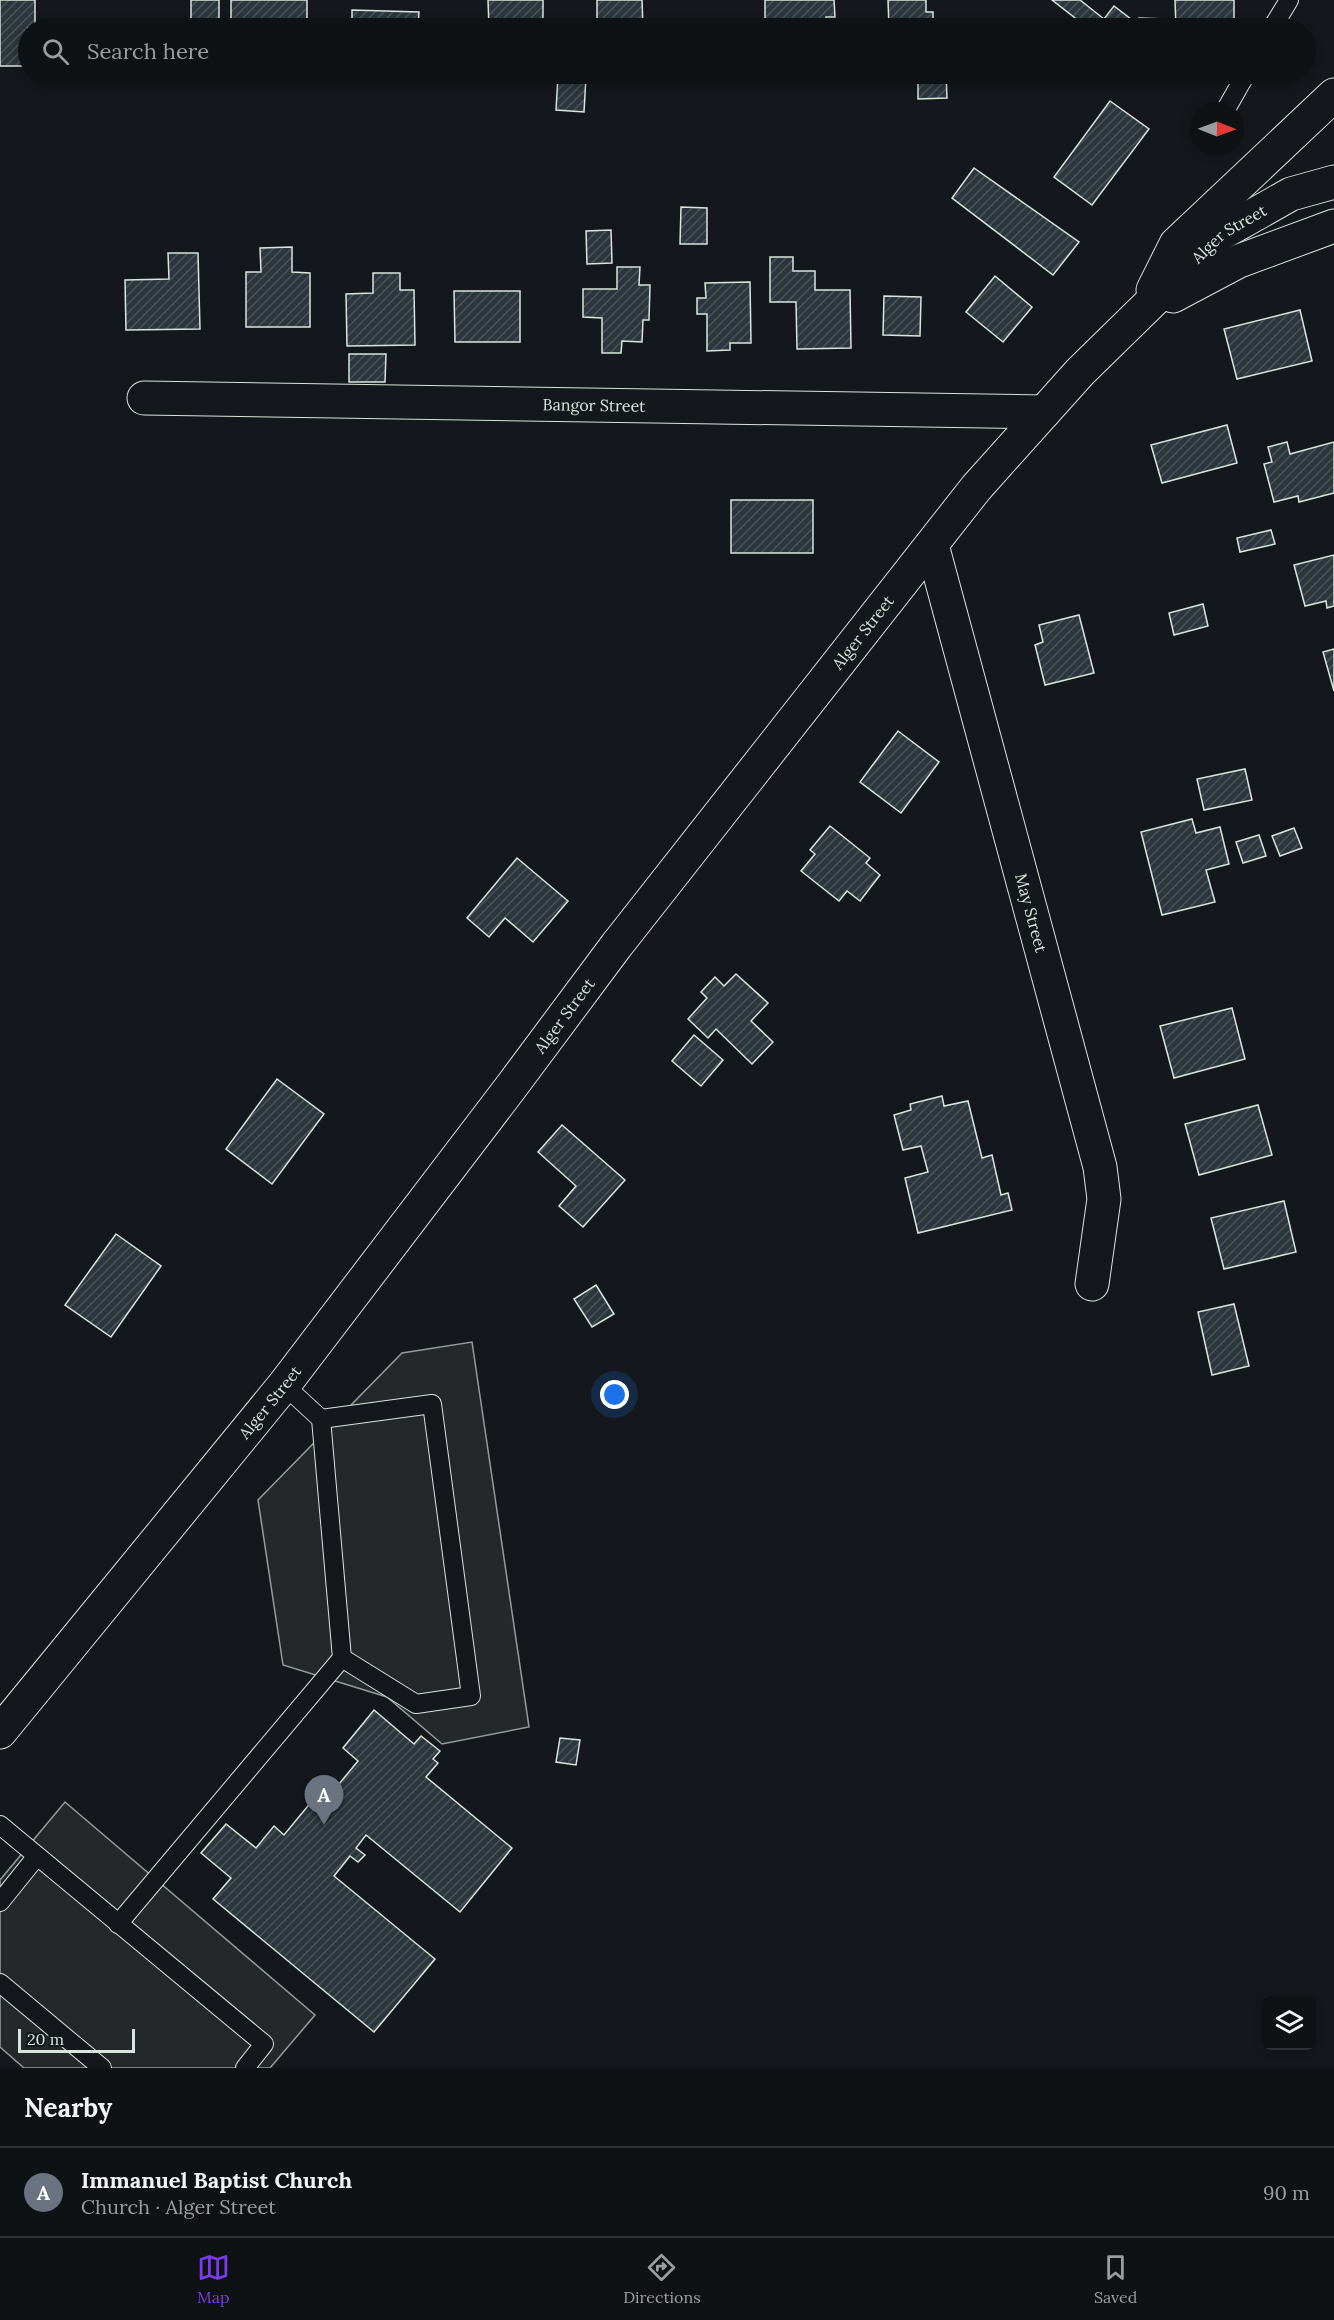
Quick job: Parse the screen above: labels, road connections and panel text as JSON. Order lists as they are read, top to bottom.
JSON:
{
  "streets": {
    "main road": ["Alger Street", "Bangor Street", "May Street"]
  },
  "crossings": [
    ["Alger Street", "Bangor Street"],
    ["Alger Street", "May Street"]
  ],
  "scale_bar": "20 m",
  "north": "right",
  "page": {
    "search": "Search here",
    "pins": "A",
    "scale": "20 m",
    "heading": "Nearby",
    "list": [
      {
        "mark": "A",
        "name": "Immanuel Baptist Church",
        "note": "Church · Alger Street",
        "value": "90 m"
      }
    ],
    "nav": ["Map", "Directions", "Saved"]
  }
}
